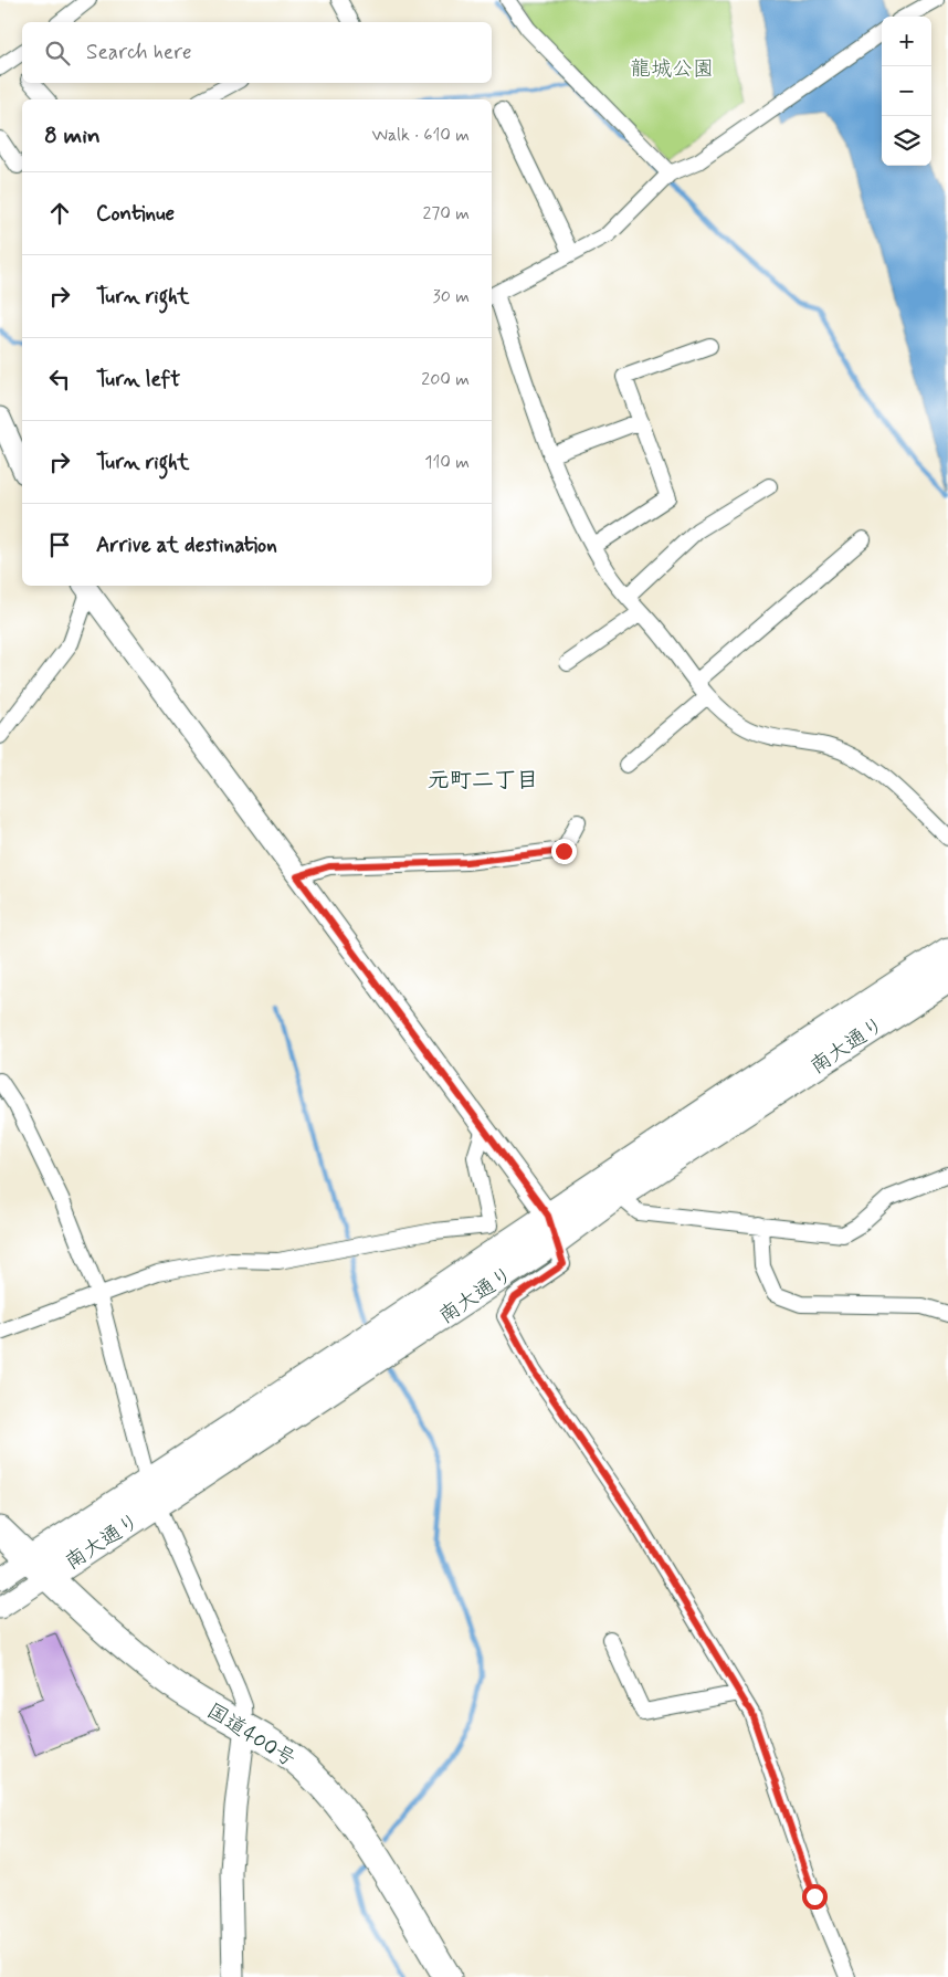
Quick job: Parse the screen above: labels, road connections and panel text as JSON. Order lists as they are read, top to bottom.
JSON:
{
  "streets": {
    "highway": ["南大通り", "国道400号"]
  },
  "crossings": [
    ["南大通り", "国道400号"]
  ],
  "districts": ["元町二丁目"],
  "parks": ["龍城公園"],
  "page": {
    "map_buttons": ["+", "−"],
    "search": "Search here",
    "heading": ["8 min", "Walk · 610 m"],
    "list": [
      ["Continue", "270 m"],
      ["Turn right", "30 m"],
      ["Turn left", "200 m"],
      ["Turn right", "110 m"],
      "Arrive at destination"
    ]
  }
}
